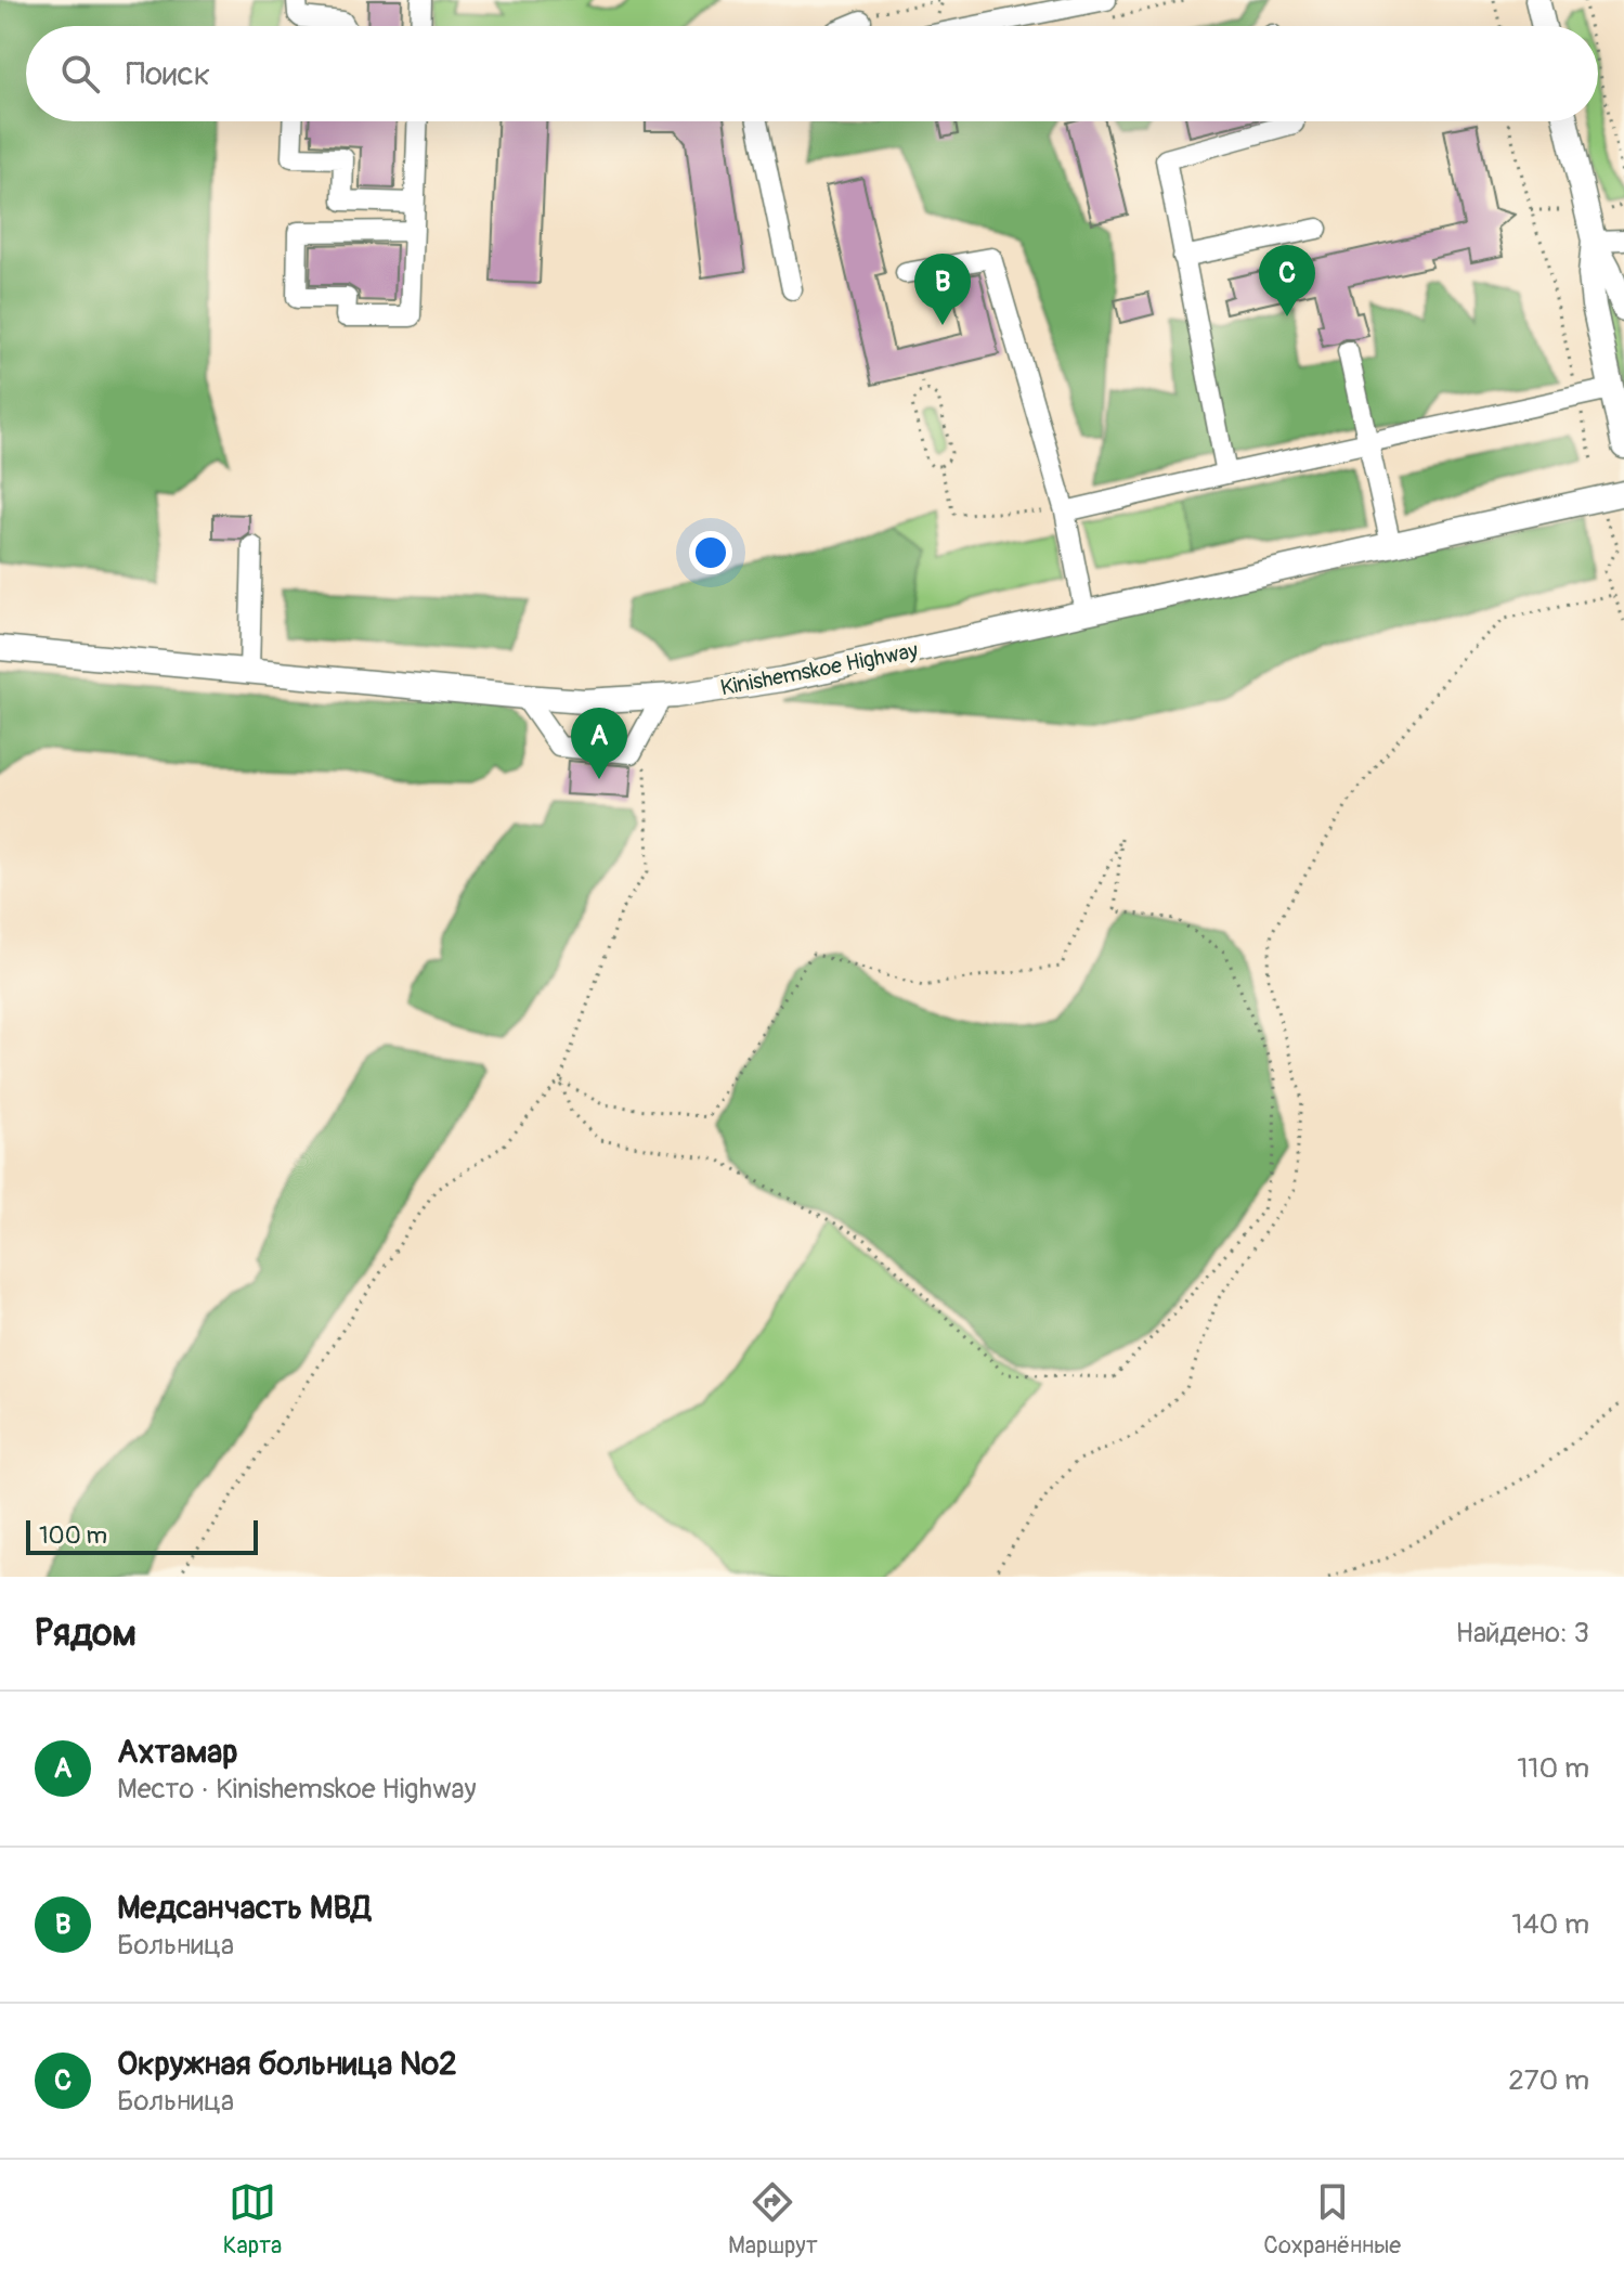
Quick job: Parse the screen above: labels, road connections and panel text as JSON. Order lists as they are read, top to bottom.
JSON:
{
  "streets": {
    "main road": ["Kinishemskoe Highway"]
  },
  "scale_bar": "100 m",
  "page": {
    "search": "Поиск",
    "pins": ["C", "B", "A"],
    "scale": "100 m",
    "heading": ["Рядом", "Найдено: 3"],
    "list": [
      {
        "mark": "A",
        "name": "Ахтамар",
        "note": "Место · Kinishemskoe Highway",
        "value": "110 m"
      },
      {
        "mark": "B",
        "name": "Медсанчасть МВД",
        "note": "Больница",
        "value": "140 m"
      },
      {
        "mark": "C",
        "name": "Окружная больница №2",
        "note": "Больница",
        "value": "270 m"
      }
    ],
    "nav": ["Карта", "Маршрут", "Сохранённые"]
  }
}
